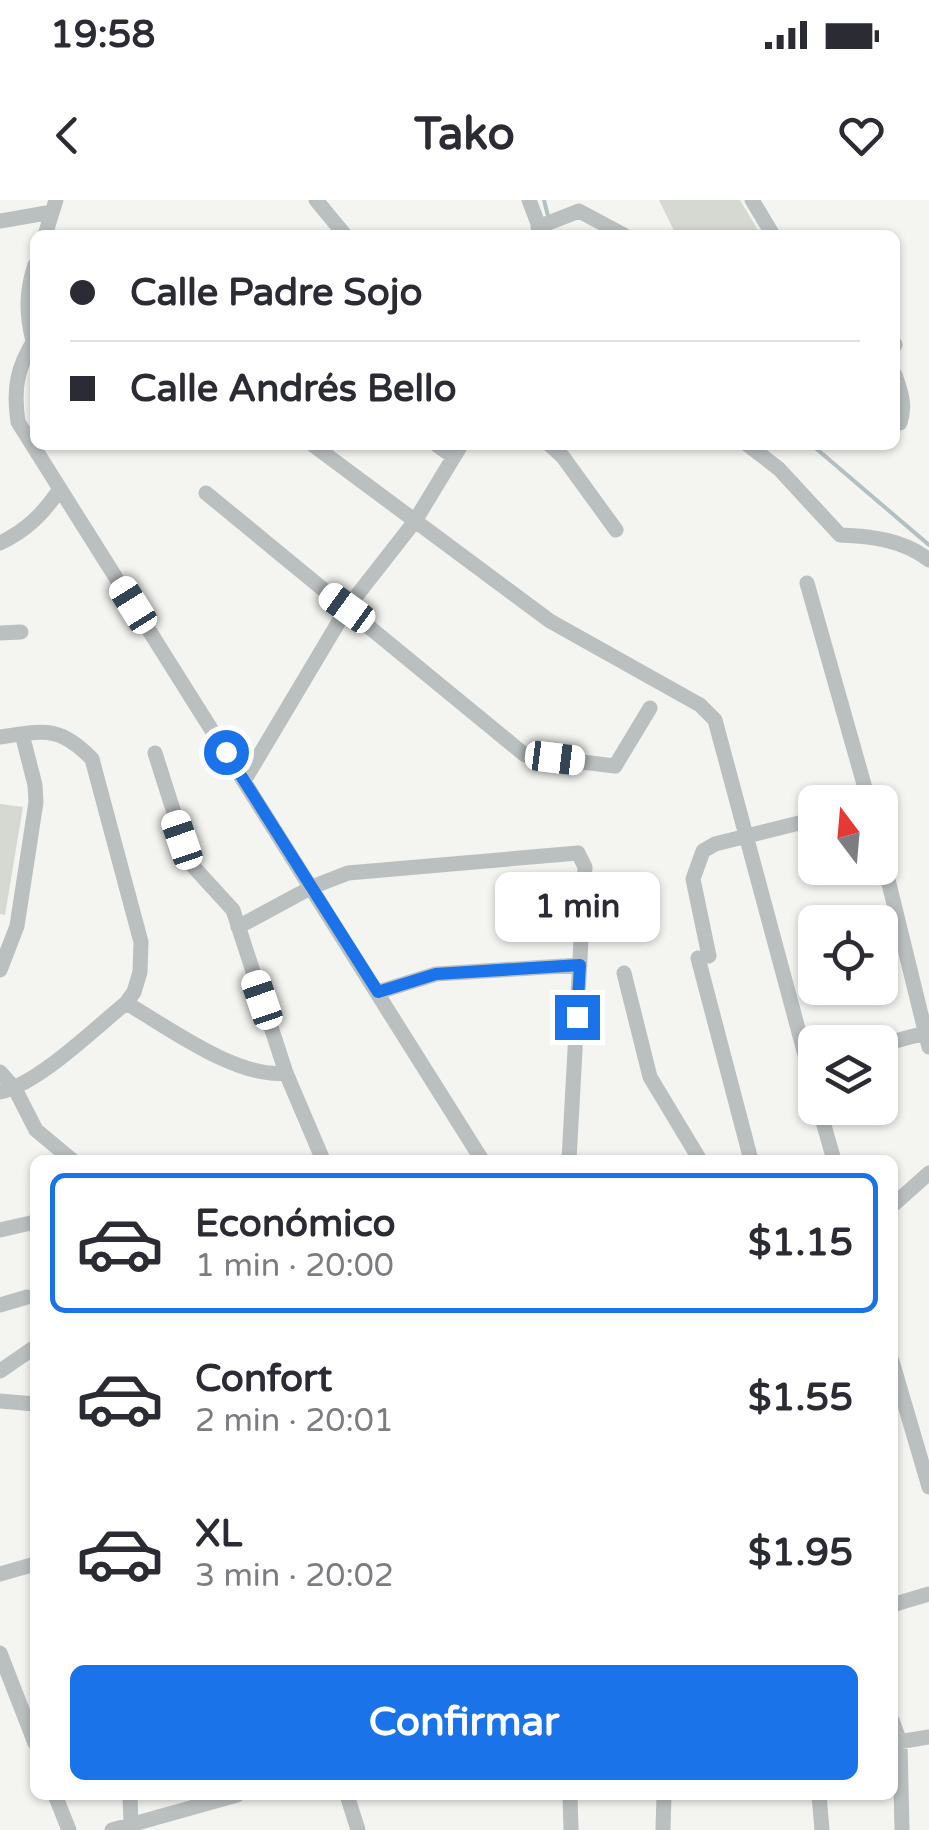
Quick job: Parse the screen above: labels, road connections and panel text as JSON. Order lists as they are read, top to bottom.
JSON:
{
  "north": "top",
  "page": {
    "status": "19:58",
    "header": "Tako",
    "banner": ["Calle Padre Sojo", "Calle Andrés Bello"],
    "bubble": "1 min",
    "list": [
      {
        "name": "Económico",
        "note": "1 min · 20:00",
        "value": "$1.15"
      },
      {
        "name": "Confort",
        "note": "2 min · 20:01",
        "value": "$1.55"
      },
      {
        "name": "XL",
        "note": "3 min · 20:02",
        "value": "$1.95"
      }
    ],
    "buttons": "Confirmar"
  }
}
